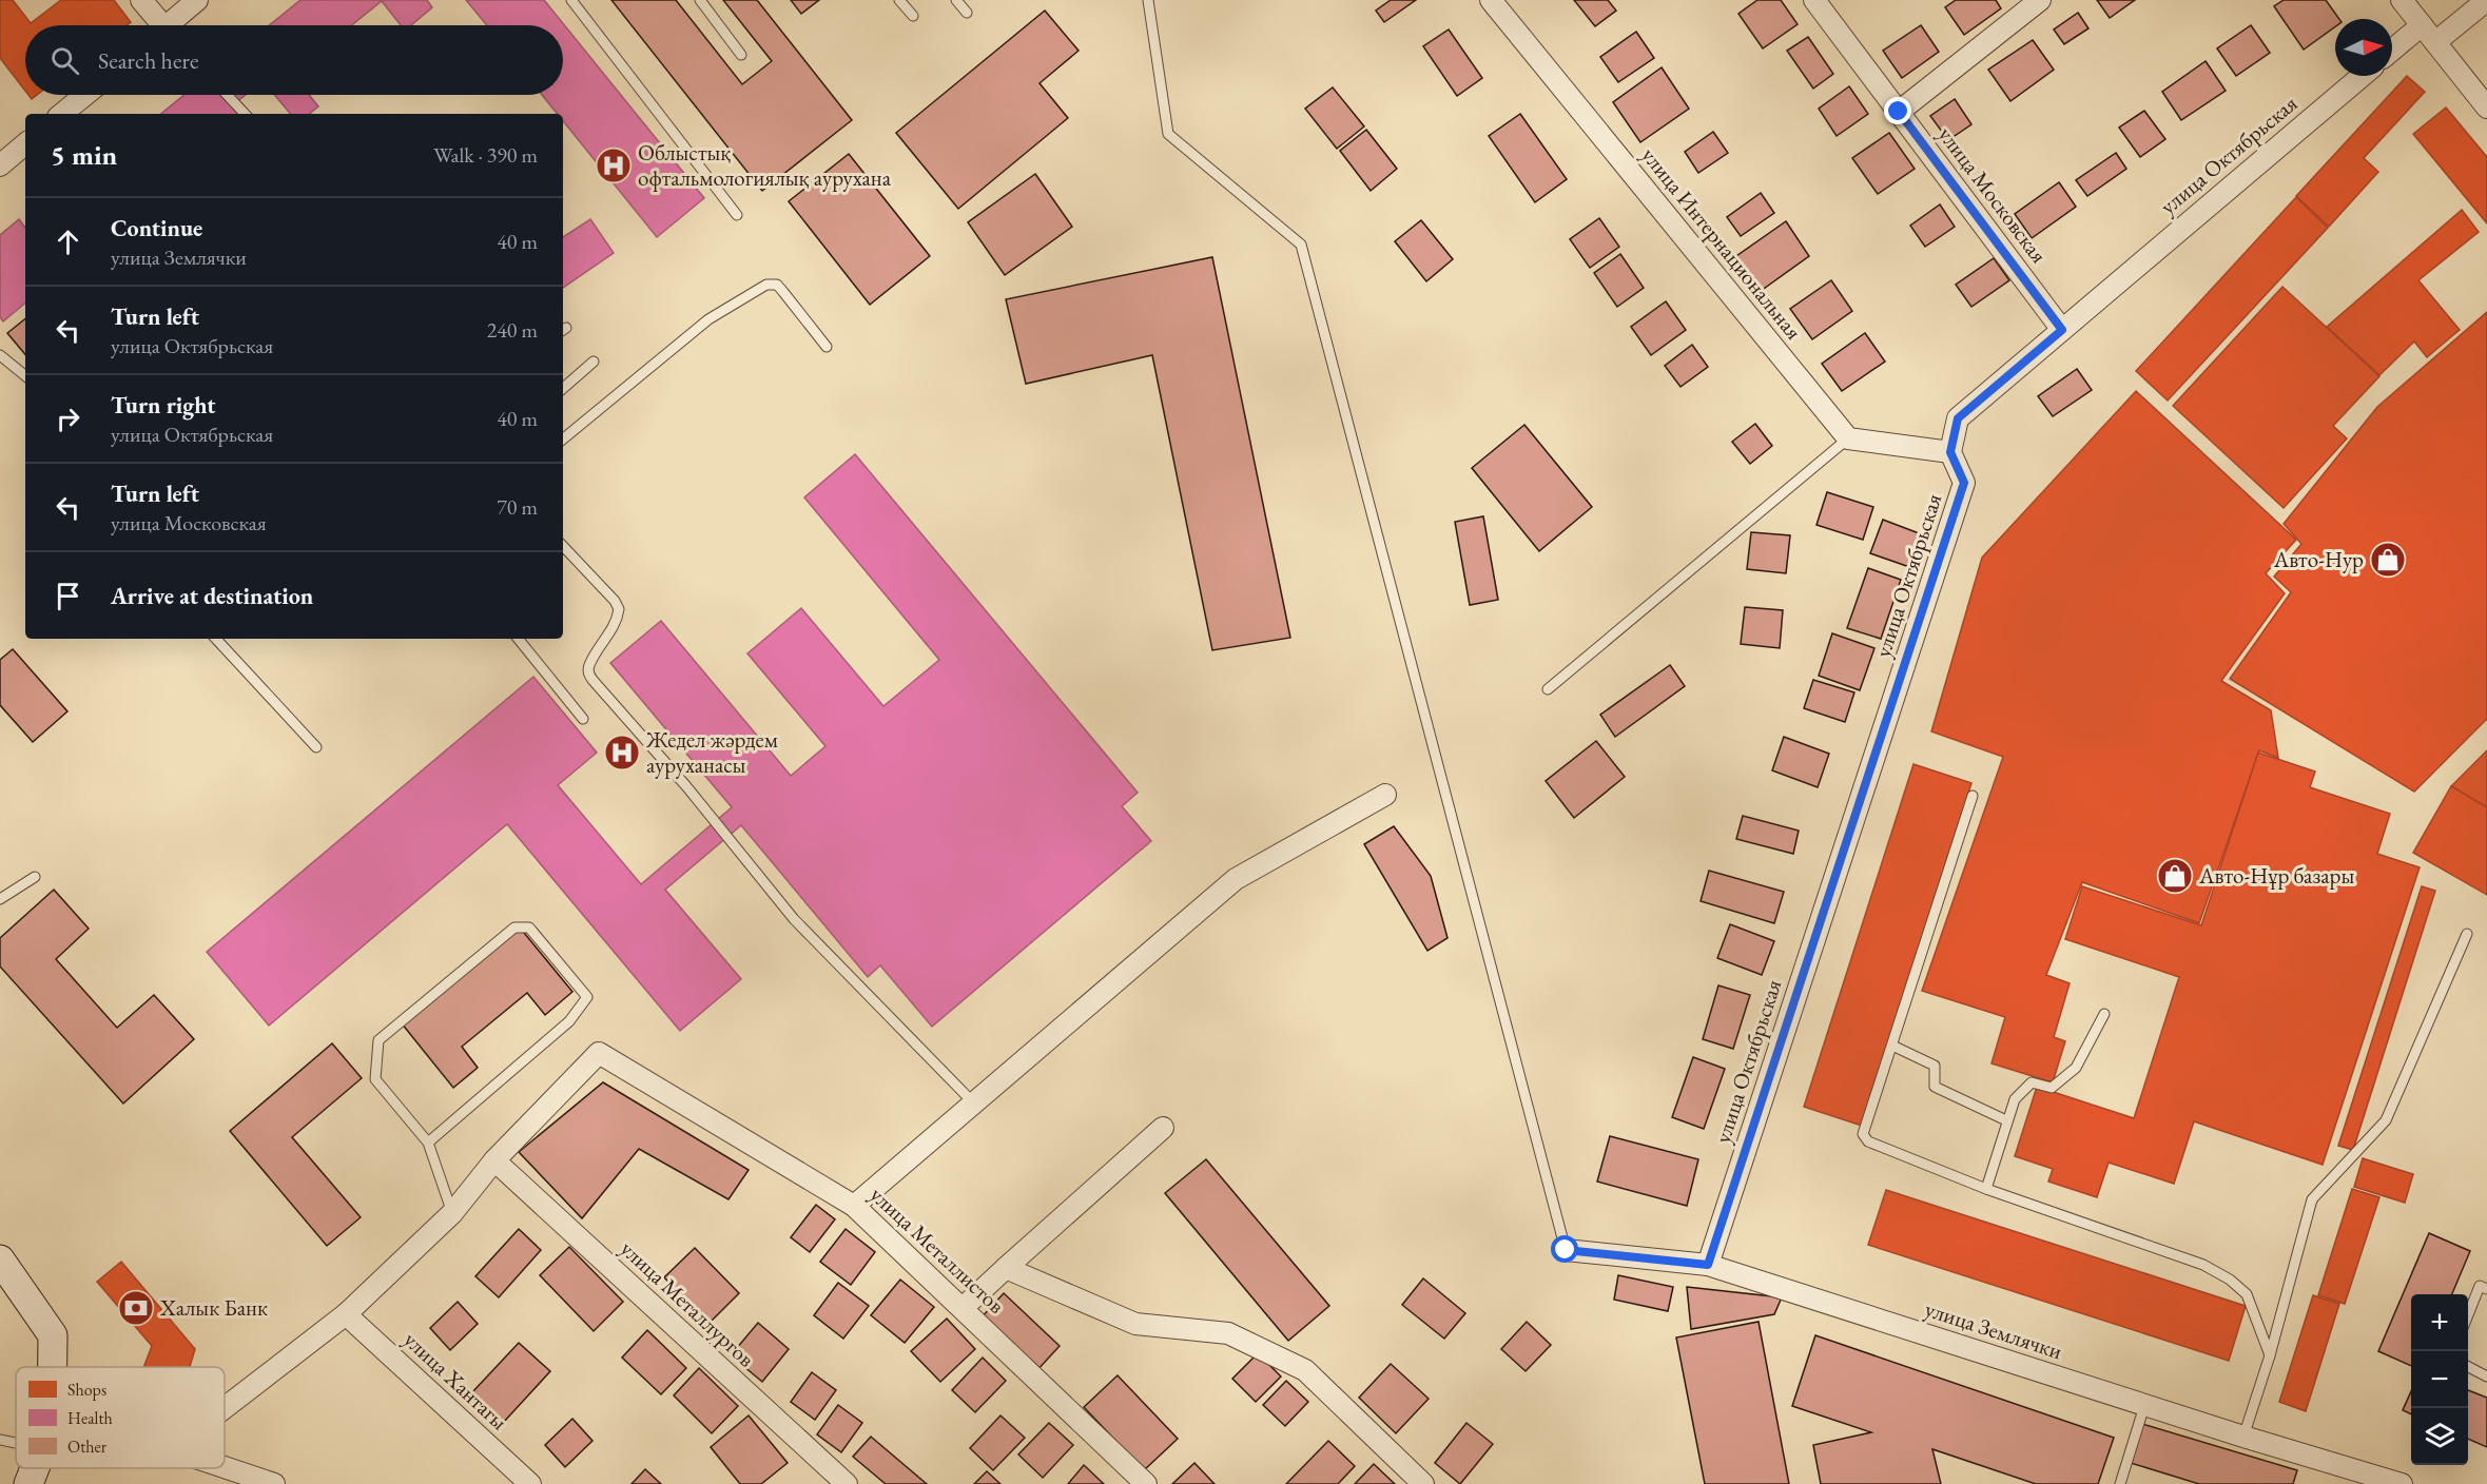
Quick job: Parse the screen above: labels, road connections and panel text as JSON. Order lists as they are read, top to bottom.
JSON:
{
  "streets": {
    "street": [
      "улица Октябрьская",
      "улица Московская",
      "улица Интернациональная",
      "улица Металлистов",
      "улица Металлургов",
      "улица Землячки",
      "улица Хантагы"
    ]
  },
  "crossings": [
    ["улица Октябрьская", "улица Московская"],
    ["улица Октябрьская", "улица Землячки"],
    ["улица Металлистов", "улица Металлургов"]
  ],
  "places": {
    "hospital": ["Облыстық офтальмологиялық аурухана", "Жедел жәрдем ауруханасы"],
    "shop": ["Авто-Нур", "Авто-Нұр базары"],
    "bank": ["Халык Банк"]
  },
  "legend": ["Shops", "Health", "Other"],
  "north": "right",
  "page": {
    "search": "Search here",
    "heading": ["5 min", "Walk · 390 m"],
    "list": [
      ["Continue", "улица Землячки", "40 m"],
      ["Turn left", "улица Октябрьская", "240 m"],
      ["Turn right", "улица Октябрьская", "40 m"],
      ["Turn left", "улица Московская", "70 m"],
      "Arrive at destination"
    ],
    "map_buttons": ["+", "−"]
  }
}
